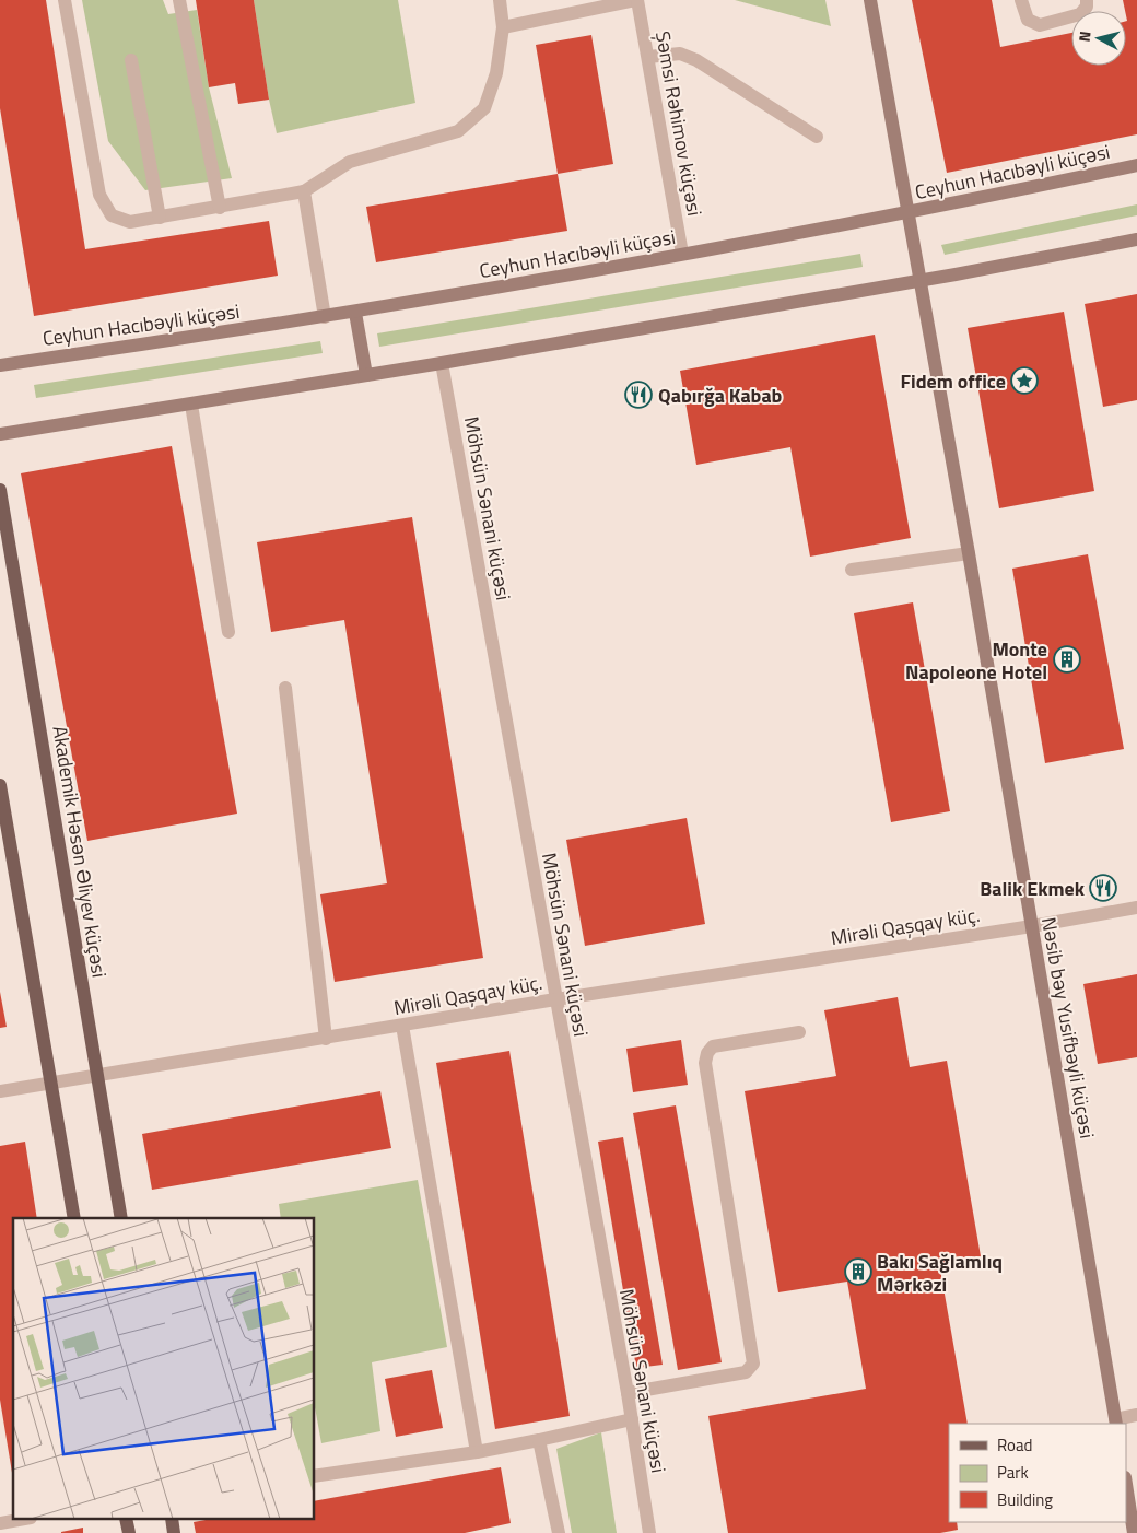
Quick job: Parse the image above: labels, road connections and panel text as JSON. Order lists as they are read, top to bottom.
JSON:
{
  "streets": {
    "main road": ["Akademik Həsən Əliyev küçəsi"],
    "street": [
      "Şəmsi Rəhimov küçəsi",
      "Ceyhun Hacıbəyli küçəsi",
      "Möhsün Sənani küçəsi",
      "Mirəli Qaşqay küç.",
      "Nəsib bəy Yusifbəyli küçəsi"
    ]
  },
  "crossings": [
    ["Şəmsi Rəhimov küçəsi", "Ceyhun Hacıbəyli küçəsi"],
    ["Ceyhun Hacıbəyli küçəsi", "Nəsib bəy Yusifbəyli küçəsi"],
    ["Möhsün Sənani küçəsi", "Mirəli Qaşqay küç."],
    ["Akademik Həsən Əliyev küçəsi", "Mirəli Qaşqay küç."],
    ["Mirəli Qaşqay küç.", "Nəsib bəy Yusifbəyli küçəsi"]
  ],
  "places": {
    "place": ["Fidem office"],
    "restaurant": ["Qabırğa Kabab", "Balik Ekmek"],
    "building": ["Monte Napoleone Hotel", "Bakı Sağlamlıq Mərkəzi"]
  },
  "legend": ["Road", "Park", "Building"],
  "north": "left"
}
